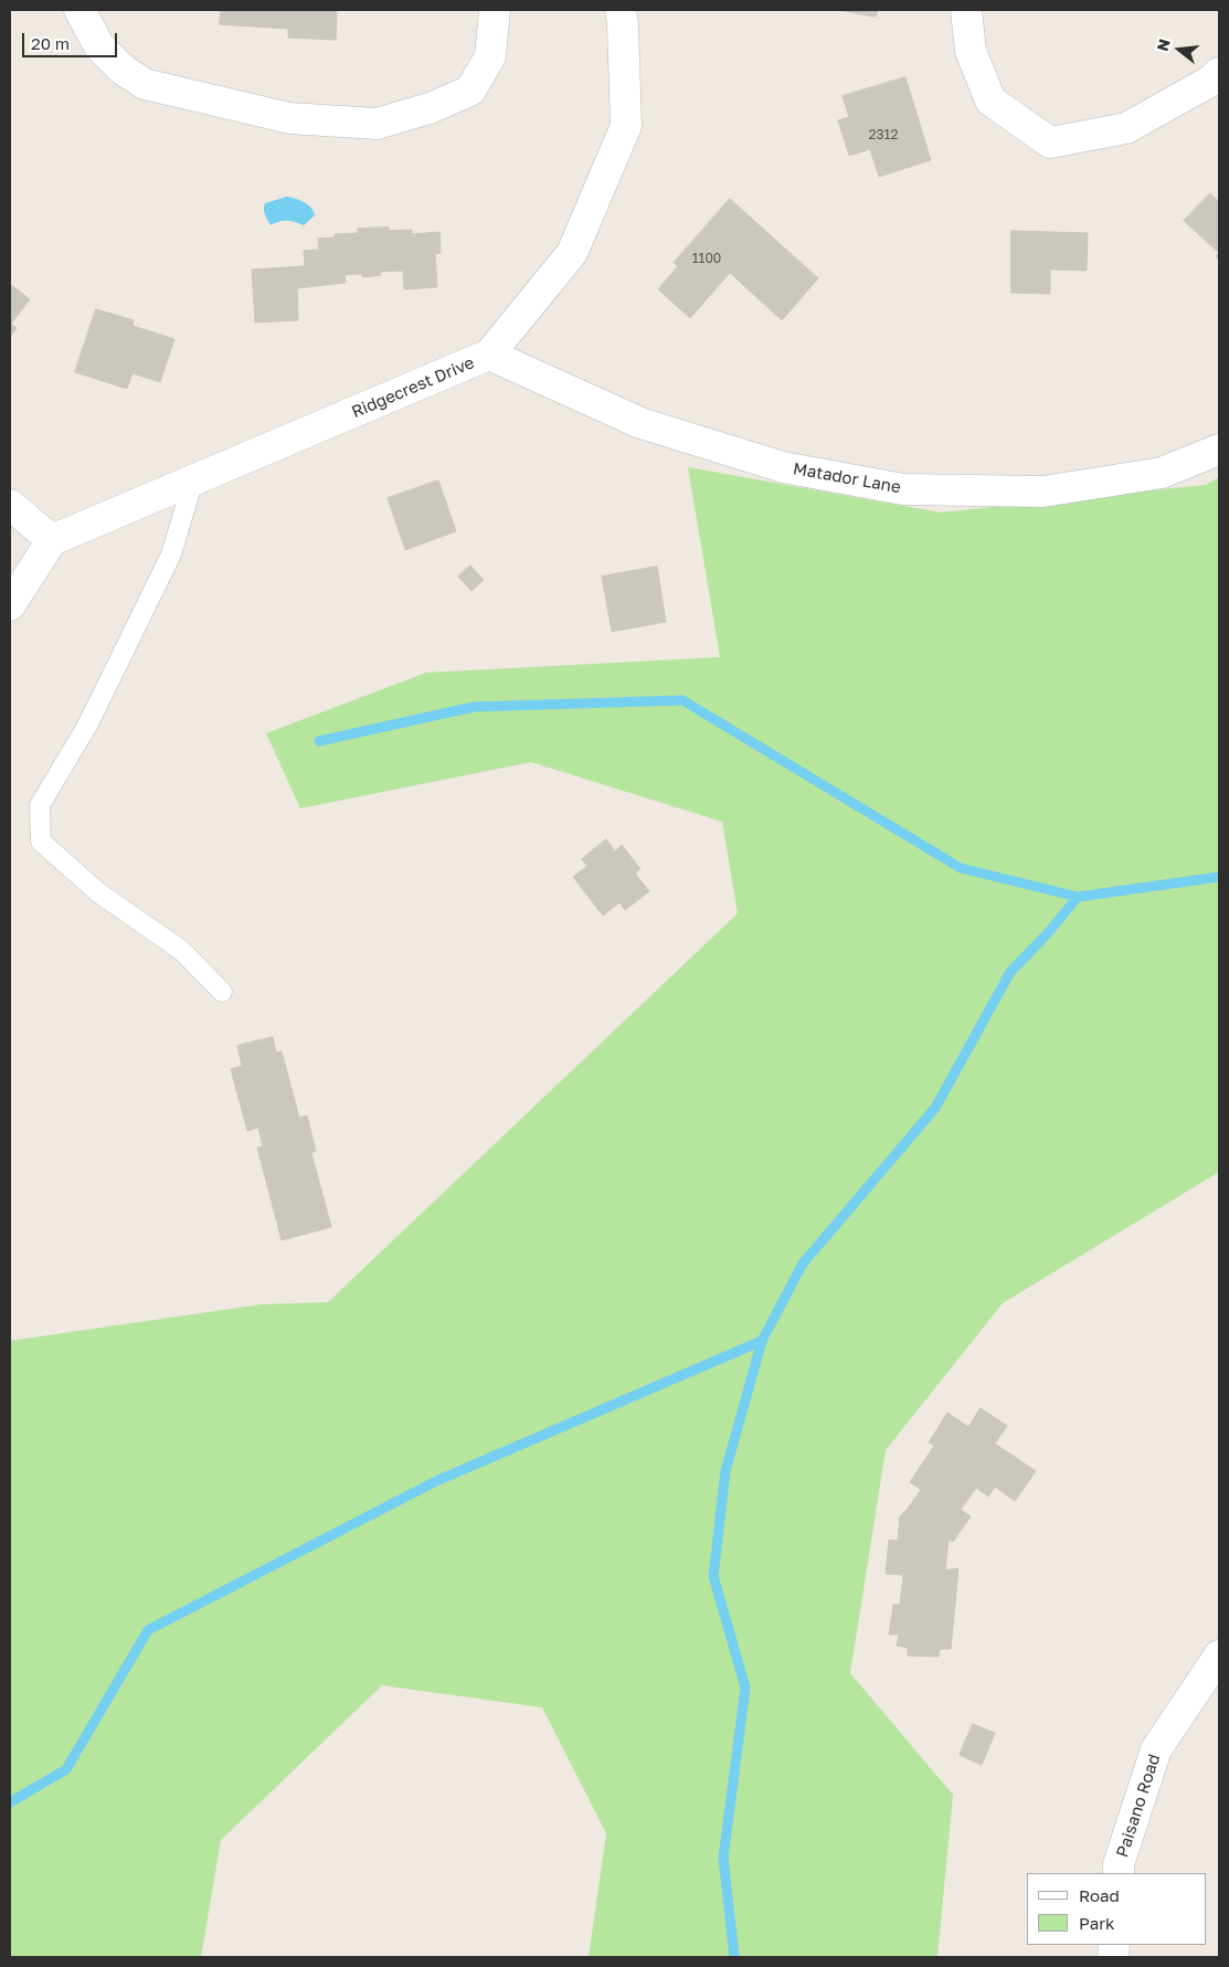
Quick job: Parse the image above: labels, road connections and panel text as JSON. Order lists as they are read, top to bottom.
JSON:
{
  "streets": {
    "street": ["Ridgecrest Drive", "Matador Lane", "Paisano Road"]
  },
  "crossings": [
    ["Ridgecrest Drive", "Matador Lane"]
  ],
  "house_numbers": ["2312", "1100"],
  "legend": ["Road", "Park"],
  "scale_bar": "20 m",
  "north": "left"
}
